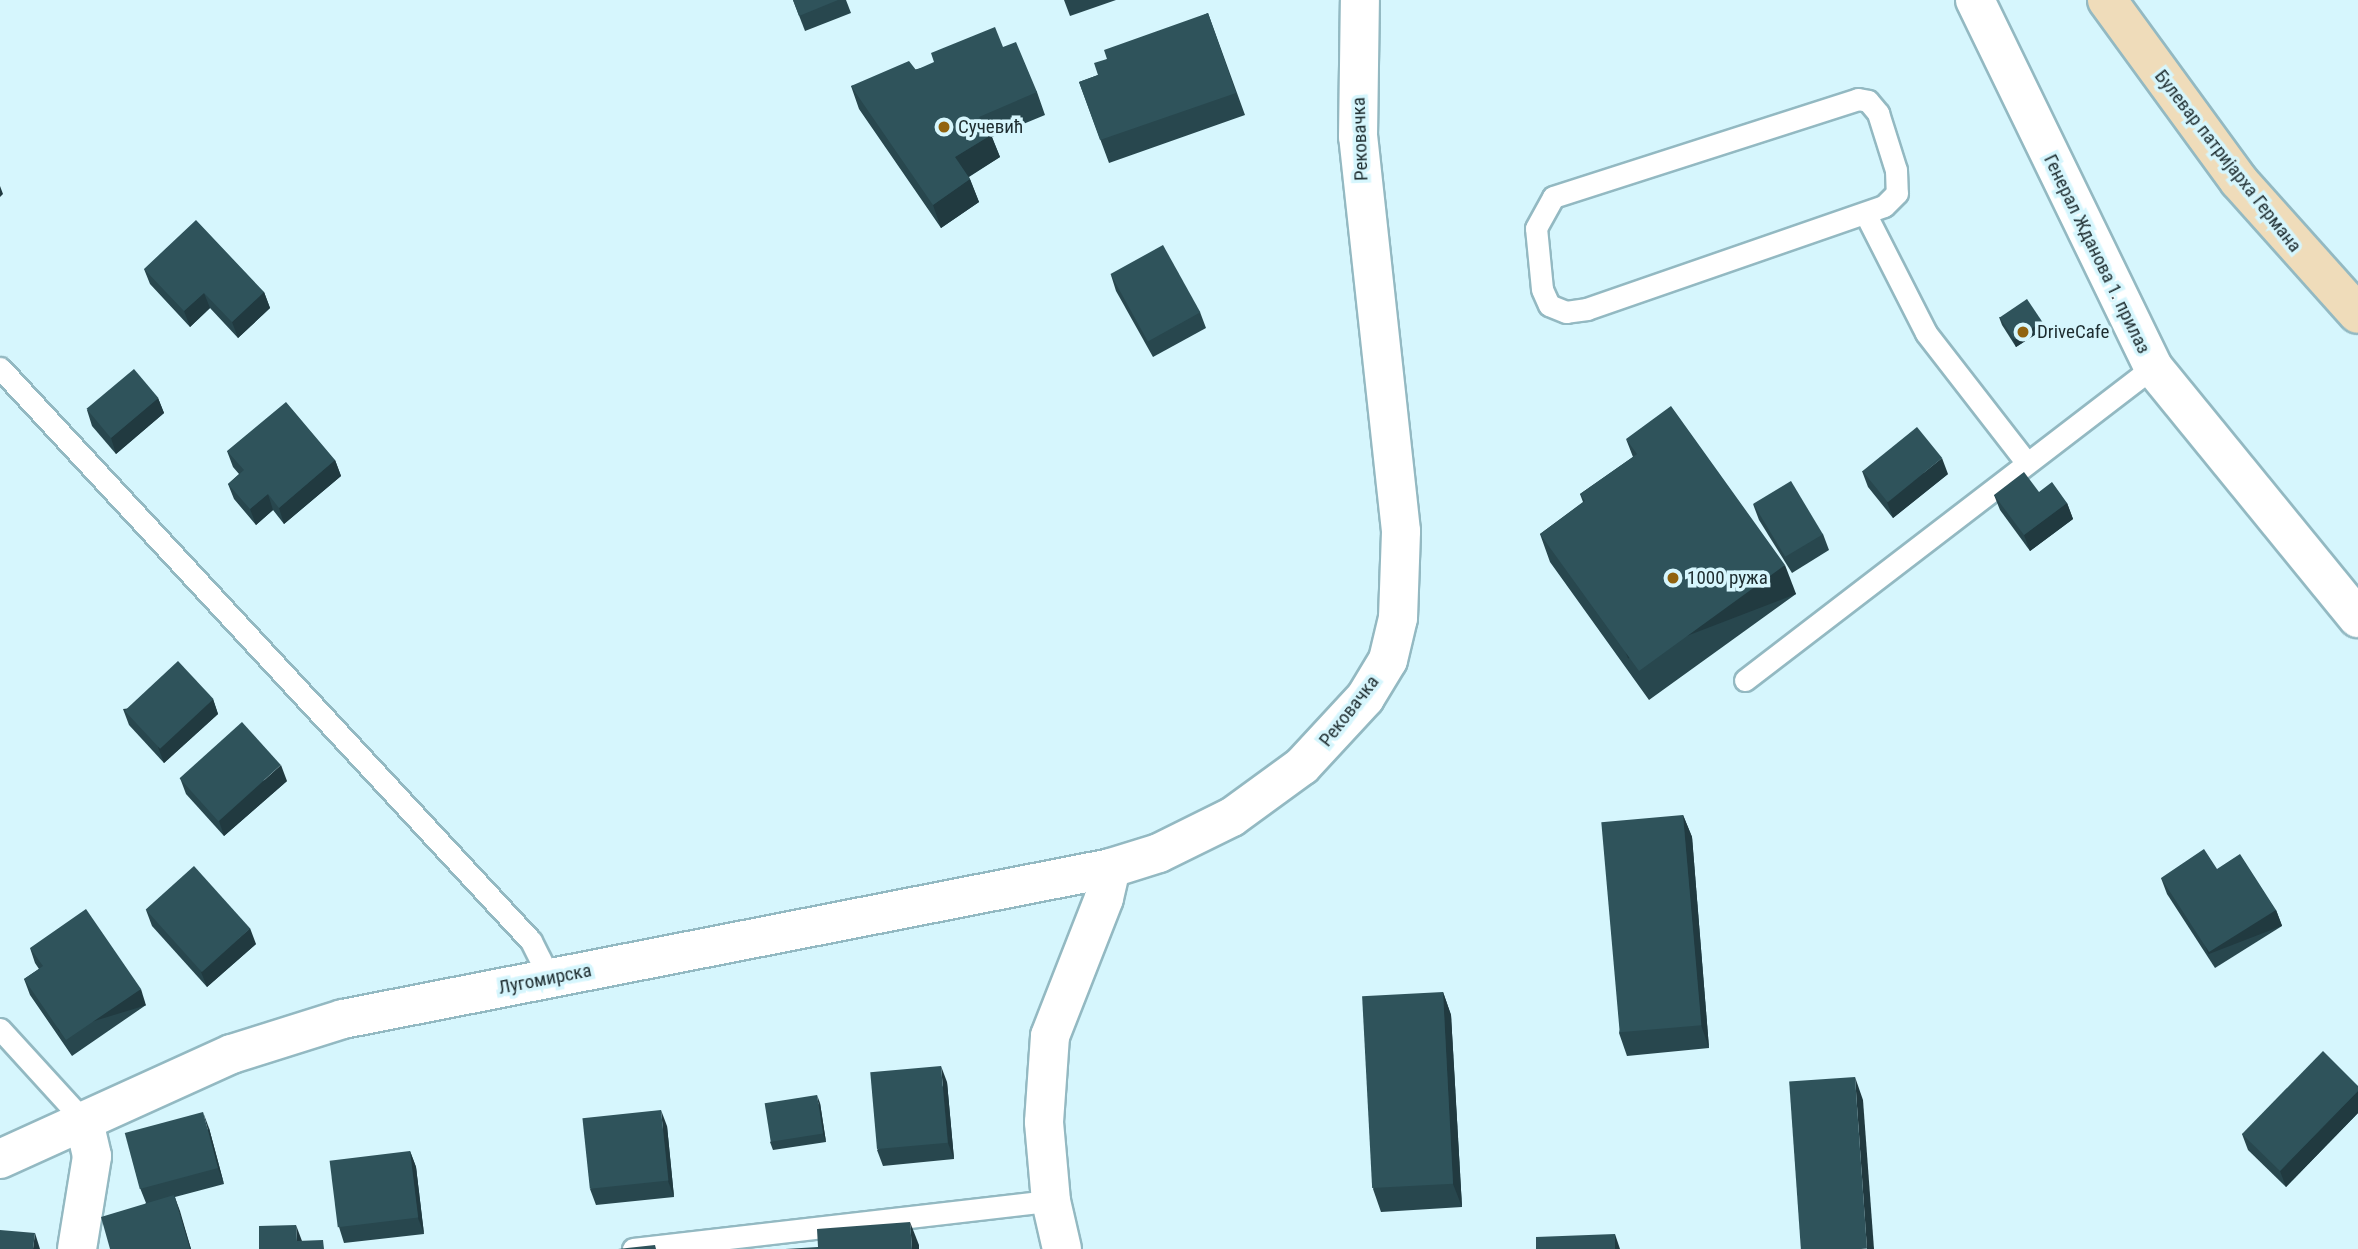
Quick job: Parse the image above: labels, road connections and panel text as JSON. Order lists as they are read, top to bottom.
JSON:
{
  "streets": {
    "main road": ["Булевар патријарха Германа"],
    "street": ["Рековачка", "Генерал Жданова 1. прилаз", "Лугомирска"]
  },
  "crossings": [
    ["Рековачка", "Лугомирска"]
  ],
  "places": ["Сучевић", "DriveCafe", "1000 ружа"]
}
